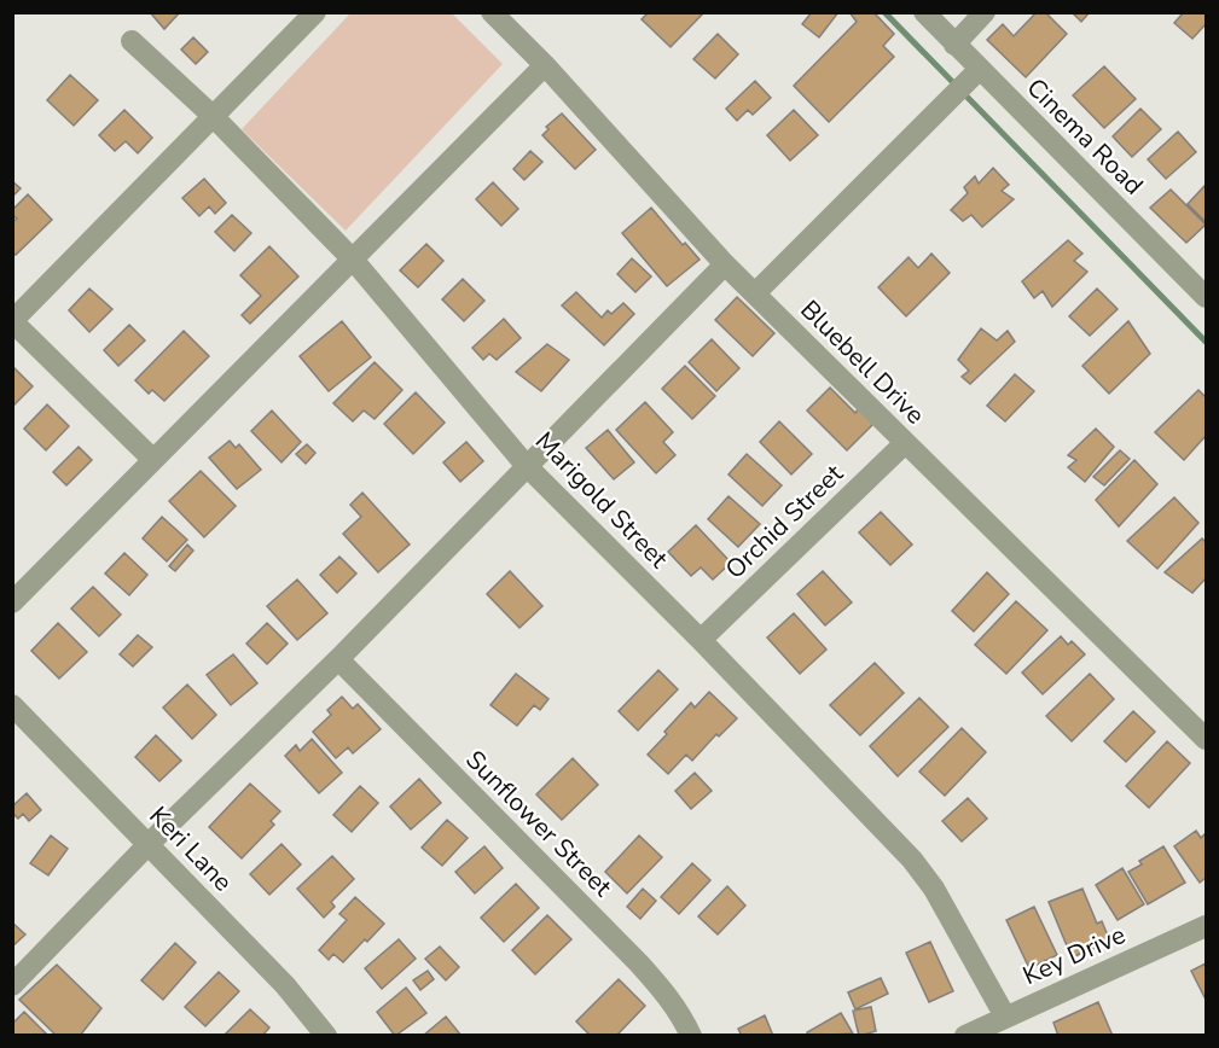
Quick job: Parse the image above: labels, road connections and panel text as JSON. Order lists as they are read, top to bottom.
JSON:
{
  "streets": {
    "street": [
      "Cinema Road",
      "Bluebell Drive",
      "Marigold Street",
      "Orchid Street",
      "Sunflower Street",
      "Keri Lane",
      "Key Drive"
    ]
  },
  "crossings": [
    ["Bluebell Drive", "Orchid Street"],
    ["Marigold Street", "Orchid Street"],
    ["Marigold Street", "Key Drive"]
  ]
}
